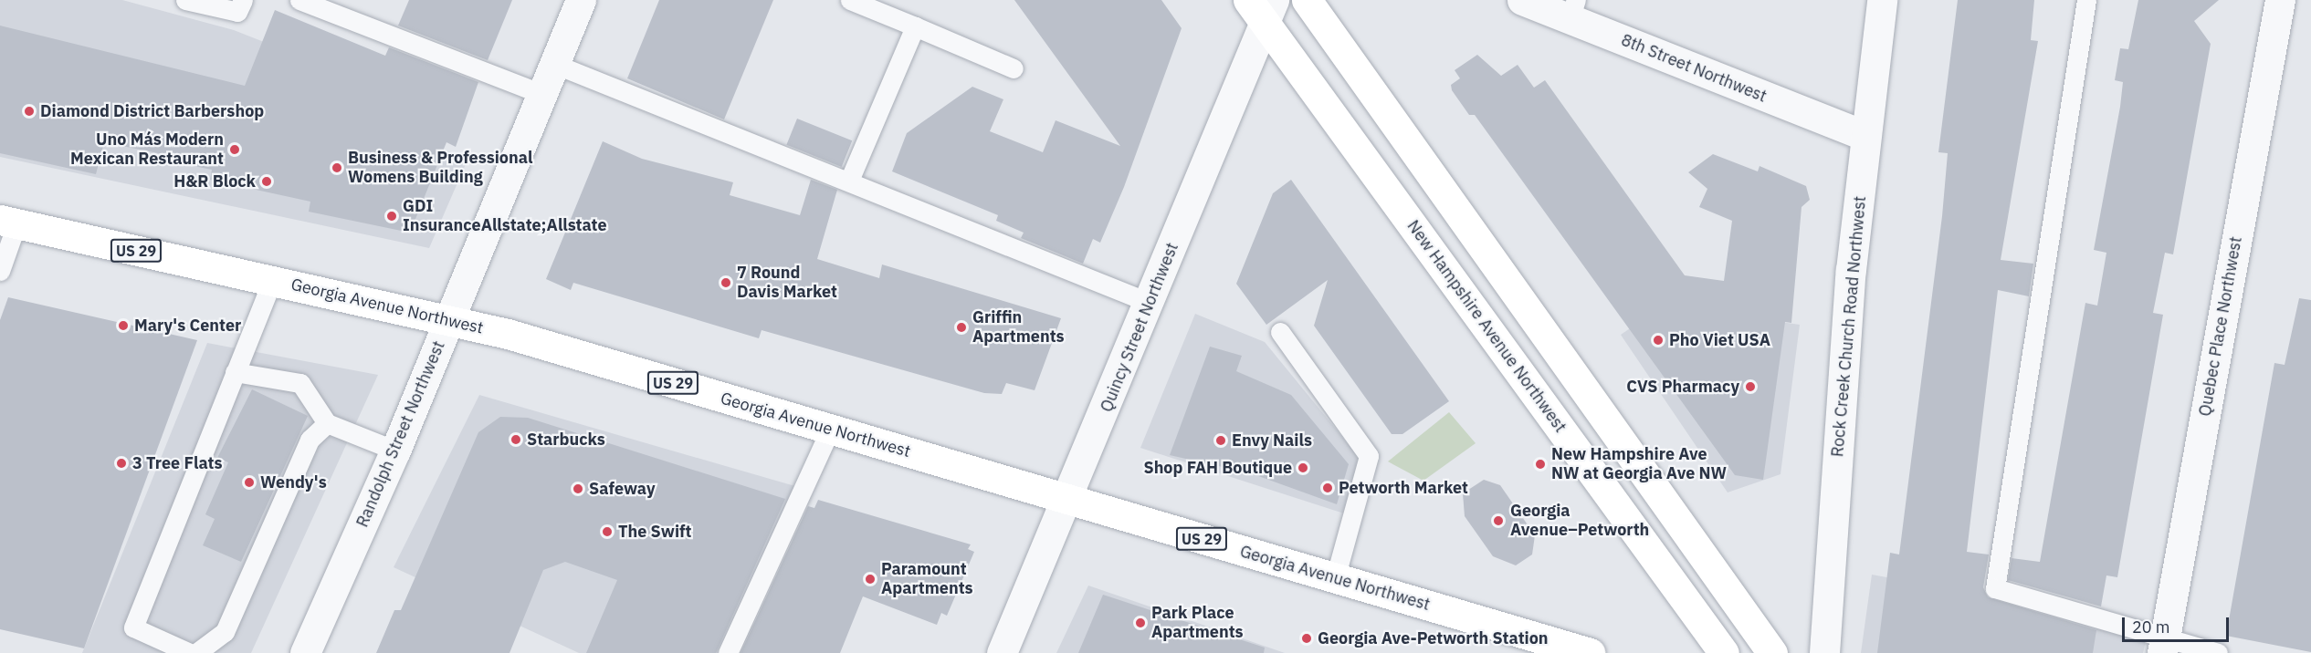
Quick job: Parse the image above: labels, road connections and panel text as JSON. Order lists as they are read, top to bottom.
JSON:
{
  "streets": {
    "main road": ["US 29", "Georgia Avenue Northwest", "New Hampshire Avenue Northwest"],
    "street": [
      "8th Street Northwest",
      "Rock Creek Church Road Northwest",
      "Quebec Place Northwest",
      "Quincy Street Northwest",
      "Randolph Street Northwest"
    ]
  },
  "crossings": [
    ["8th Street Northwest", "Rock Creek Church Road Northwest"],
    ["Georgia Avenue Northwest", "Quincy Street Northwest"],
    ["Georgia Avenue Northwest", "Randolph Street Northwest"],
    ["New Hampshire Avenue Northwest", "Quincy Street Northwest"]
  ],
  "places": [
    "Diamond District Barbershop",
    "Uno Más Modern Mexican Restaurant",
    "Business & Professional Womens Building",
    "H&R Block",
    "GDI InsuranceAllstate;Allstate",
    "7 Round Davis Market",
    "Mary's Center",
    "Griffin Apartments",
    "Pho Viet USA",
    "CVS Pharmacy",
    "Starbucks",
    "Envy Nails",
    "3 Tree Flats",
    "New Hampshire Ave NW at Georgia Ave NW",
    "Shop FAH Boutique",
    "Wendy's",
    "Petworth Market",
    "Safeway",
    "Georgia Avenue–Petworth",
    "The Swift",
    "Paramount Apartments",
    "Park Place Apartments",
    "Georgia Ave-Petworth Station"
  ],
  "scale_bar": "20 m"
}
